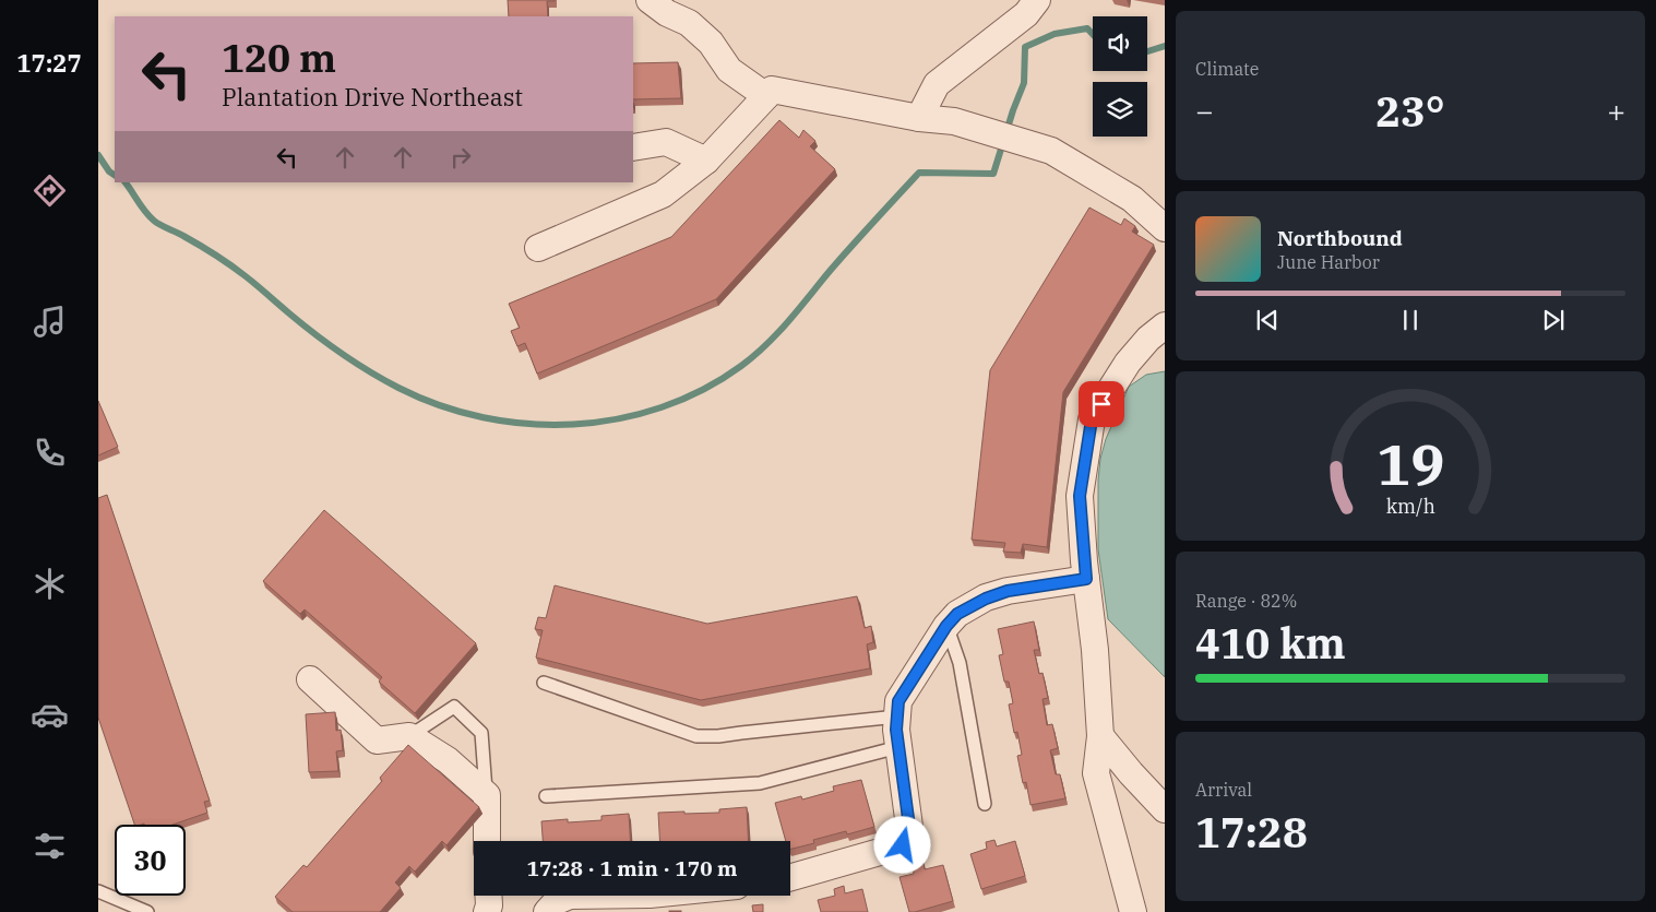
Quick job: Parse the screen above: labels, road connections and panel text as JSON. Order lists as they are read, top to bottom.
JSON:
{
  "page": {
    "tabs": "17:27",
    "tile": [
      "Climate",
      ["Range · 82%", "410 km"],
      ["Arrival", "17:28"]
    ],
    "turn": ["120 m", "Plantation Drive Northeast"],
    "heat": ["−", "23°", "+"],
    "song": ["Northbound", "June Harbor"],
    "limit": "30",
    "trip": "17:28 · 1 min · 170 m",
    "gauge": ["19", "km/h"]
  }
}
